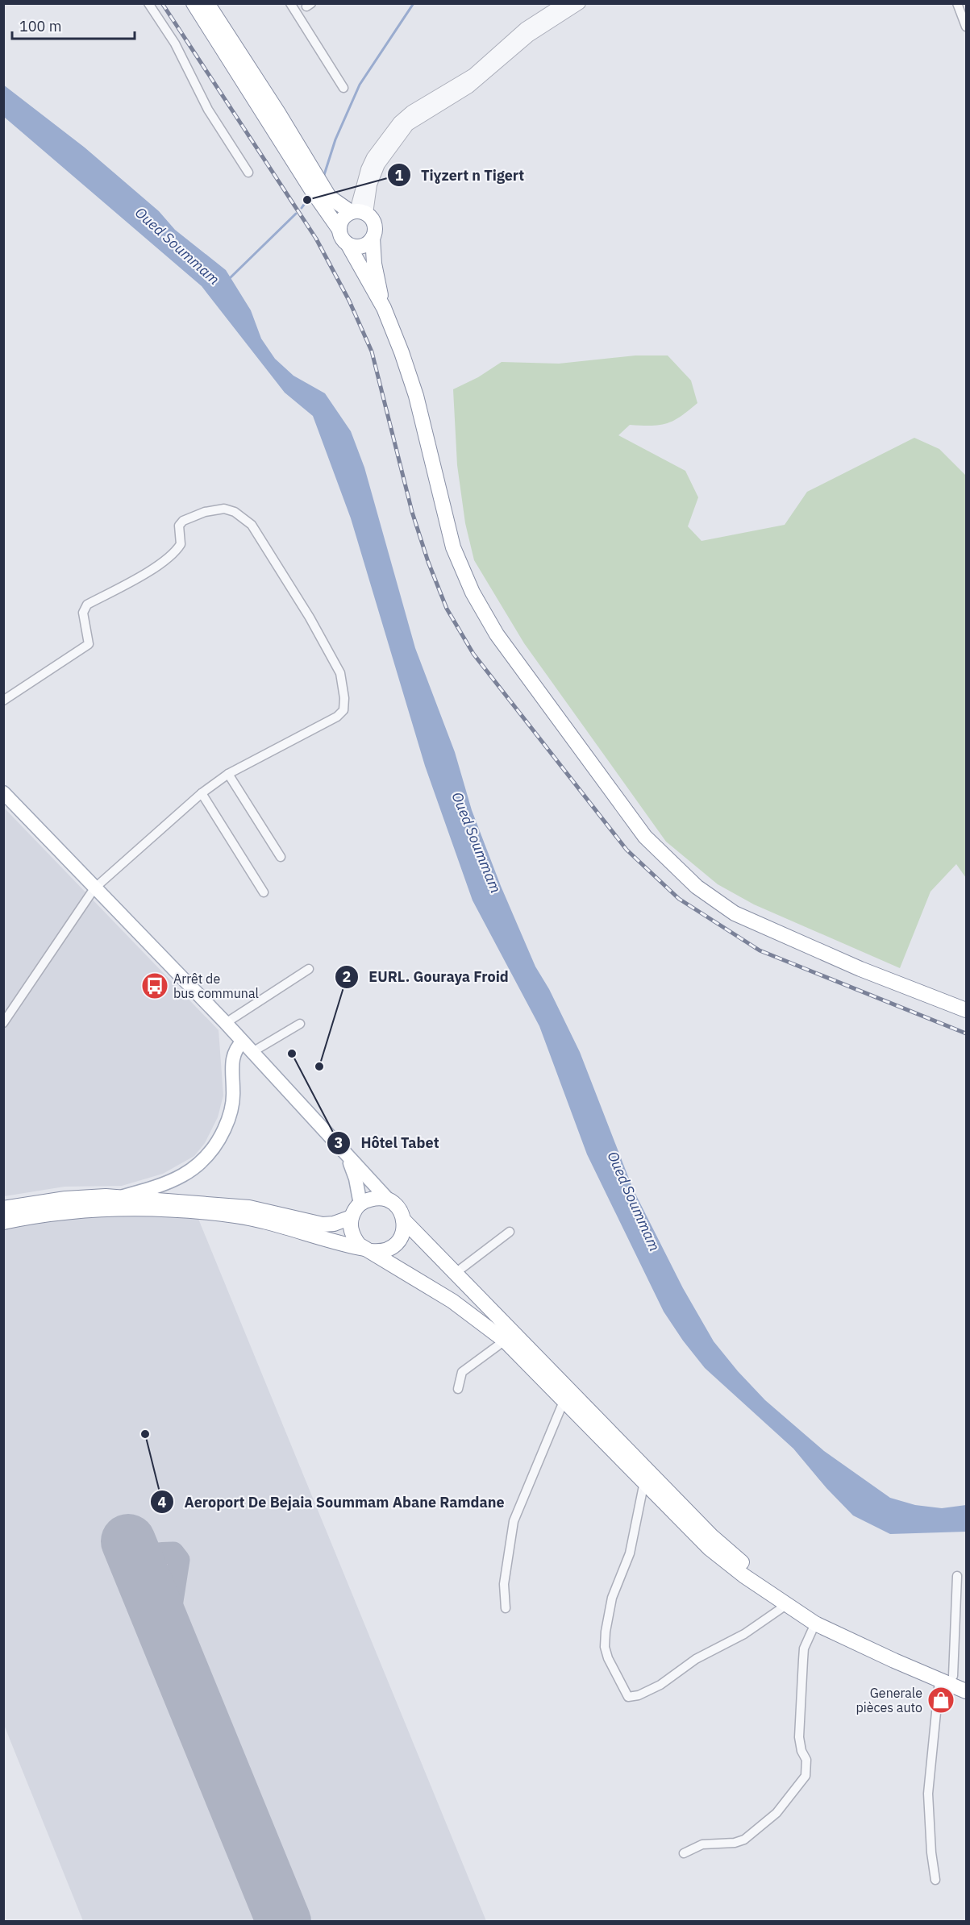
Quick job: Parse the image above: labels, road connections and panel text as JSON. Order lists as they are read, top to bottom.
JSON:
{
  "water": ["Oued Soummam"],
  "places": {
    "other": [
      "Tiɣzert n Tigert",
      "Hôtel Tabet",
      "EURL. Gouraya Froid",
      "Aeroport De Bejaia Soummam Abane Ramdane"
    ],
    "bus stop": ["Arrêt de bus communal"],
    "shop": ["Generale pièces auto"]
  },
  "scale_bar": "100 m"
}
